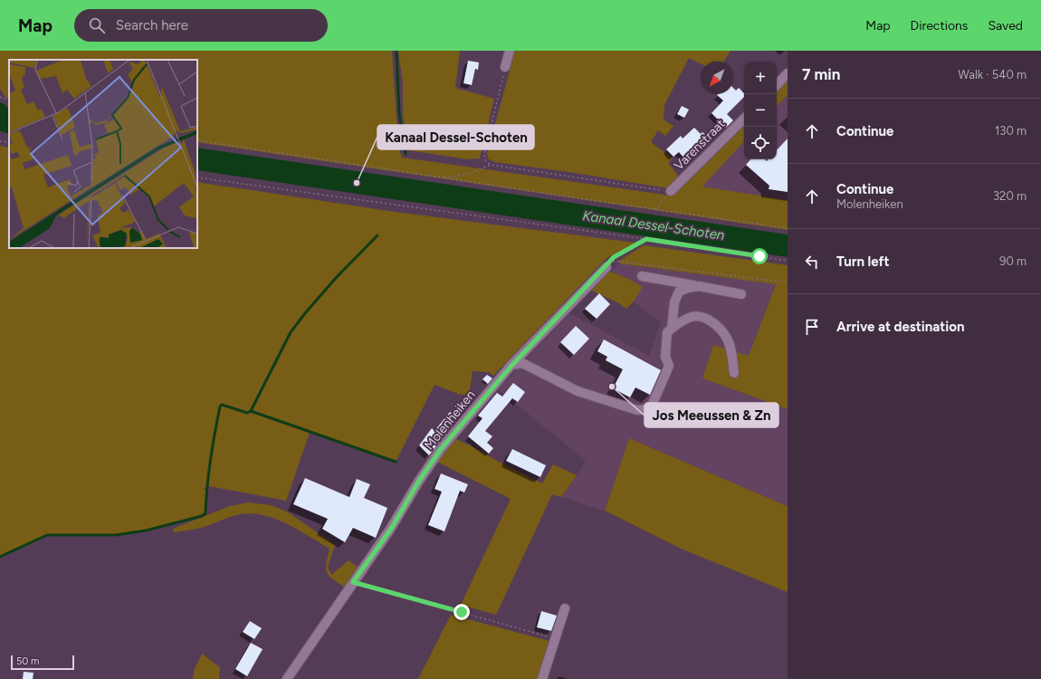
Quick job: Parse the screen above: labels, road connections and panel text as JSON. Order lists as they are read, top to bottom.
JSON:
{
  "streets": {
    "street": ["Varenstraat", "Molenheiken"]
  },
  "water": ["Kanaal Dessel-Schoten"],
  "places": ["Kanaal Dessel-Schoten", "Jos Meeussen & Zn"],
  "scale_bar": "50 m",
  "north": "bottom left",
  "page": {
    "header": "Map",
    "search": "Search here",
    "nav": ["Map", "Directions", "Saved"],
    "heading": ["7 min", "Walk · 540 m"],
    "map_buttons": ["+", "−"],
    "list": [
      ["Continue", "130 m"],
      ["Continue", "Molenheiken", "320 m"],
      ["Turn left", "90 m"],
      "Arrive at destination"
    ],
    "scale": "50 m"
  }
}
